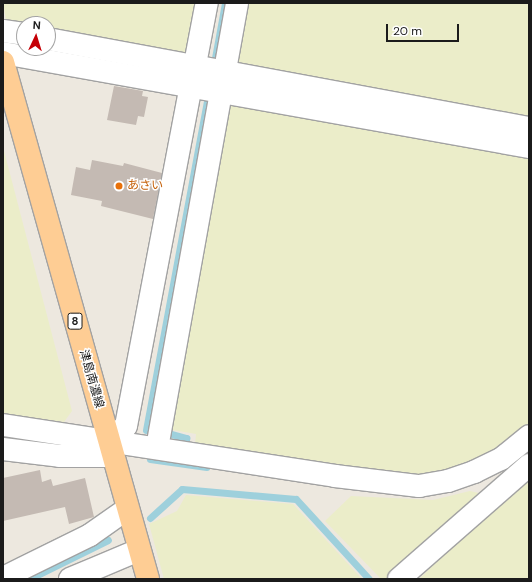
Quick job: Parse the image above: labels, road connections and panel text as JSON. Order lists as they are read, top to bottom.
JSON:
{
  "streets": {
    "main road": ["8", "津島南濃線"]
  },
  "places": ["あさい"],
  "scale_bar": "20 m",
  "north": "top"
}
